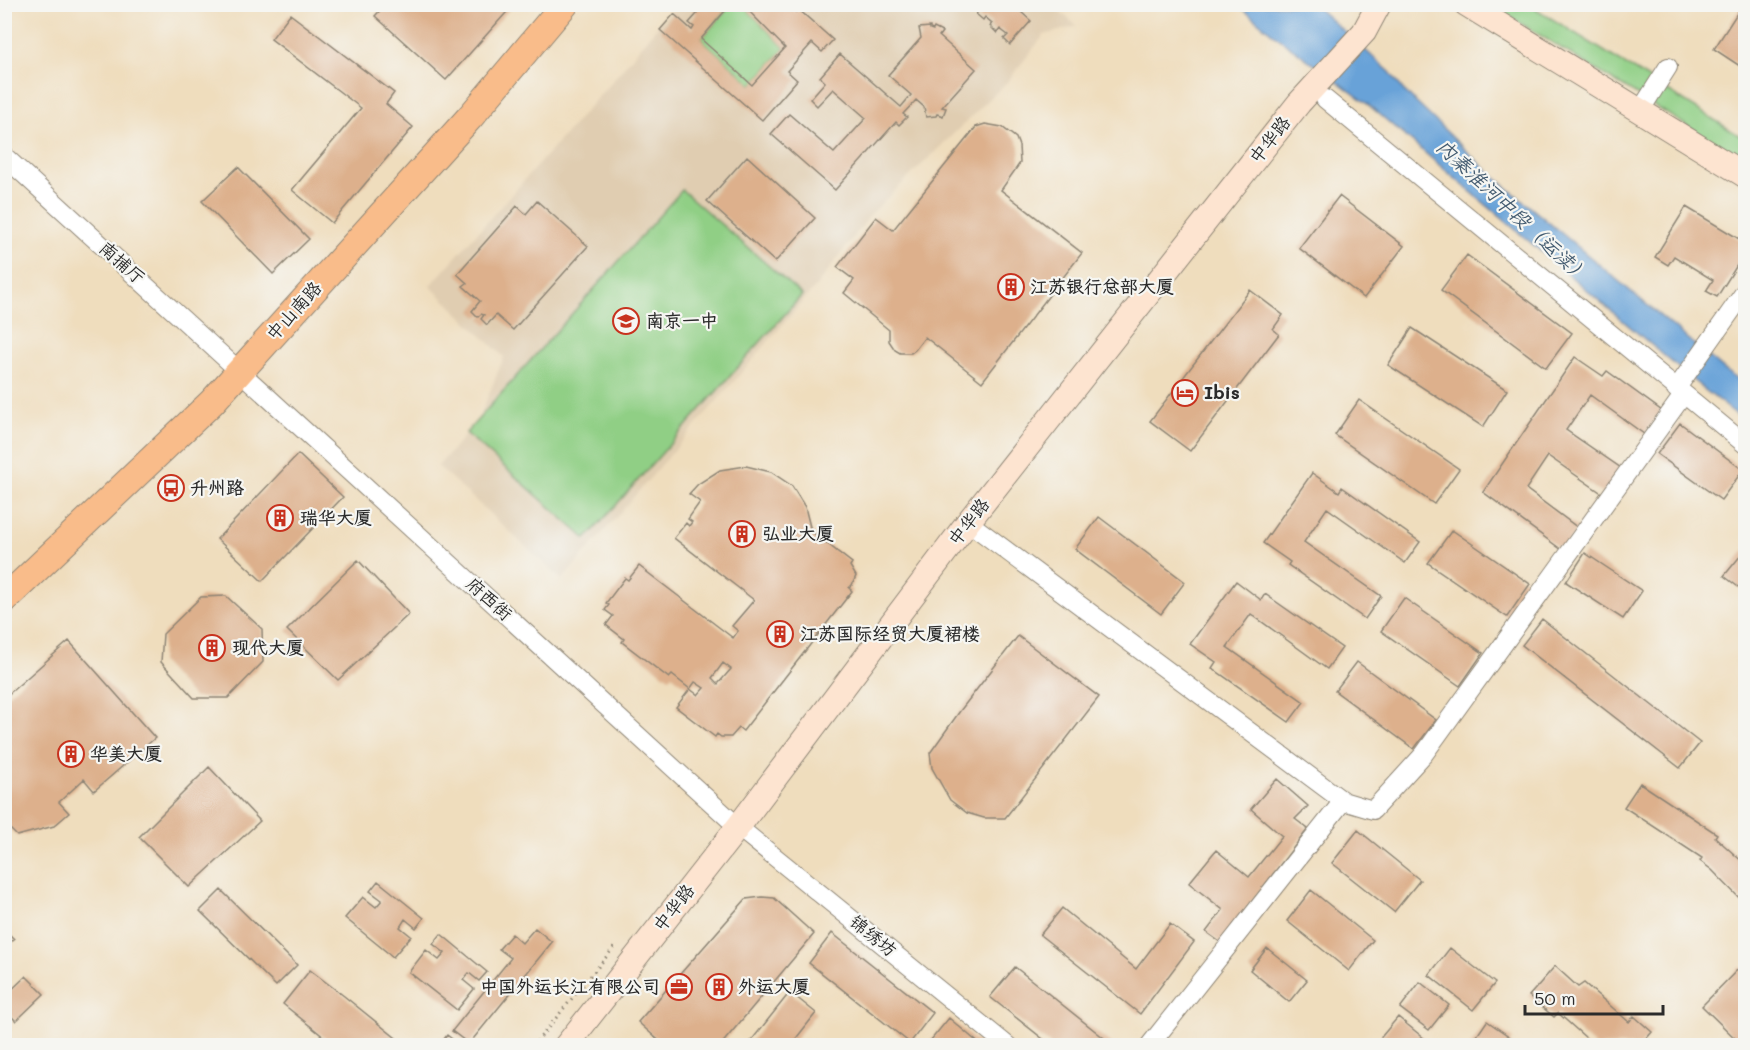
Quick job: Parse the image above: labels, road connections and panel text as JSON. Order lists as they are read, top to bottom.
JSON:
{
  "streets": {
    "main road": ["中华路", "中山南路"],
    "street": ["南捕厅", "府西街", "锦绣坊"]
  },
  "crossings": [
    ["中华路", "府西街"],
    ["中华路", "锦绣坊"],
    ["南捕厅", "中山南路"],
    ["南捕厅", "府西街"],
    ["中山南路", "府西街"],
    ["府西街", "锦绣坊"]
  ],
  "water": ["内秦淮河中段（运渎）"],
  "places": {
    "building": [
      "江苏银行总部大厦",
      "瑞华大厦",
      "弘业大厦",
      "江苏国际经贸大厦裙楼",
      "现代大厦",
      "华美大厦",
      "外运大厦"
    ],
    "school or university": ["南京一中"],
    "hotel": ["Ibis"],
    "bus stop": ["升州路"],
    "office": ["中国外运长江有限公司"]
  },
  "scale_bar": "50 m"
}
